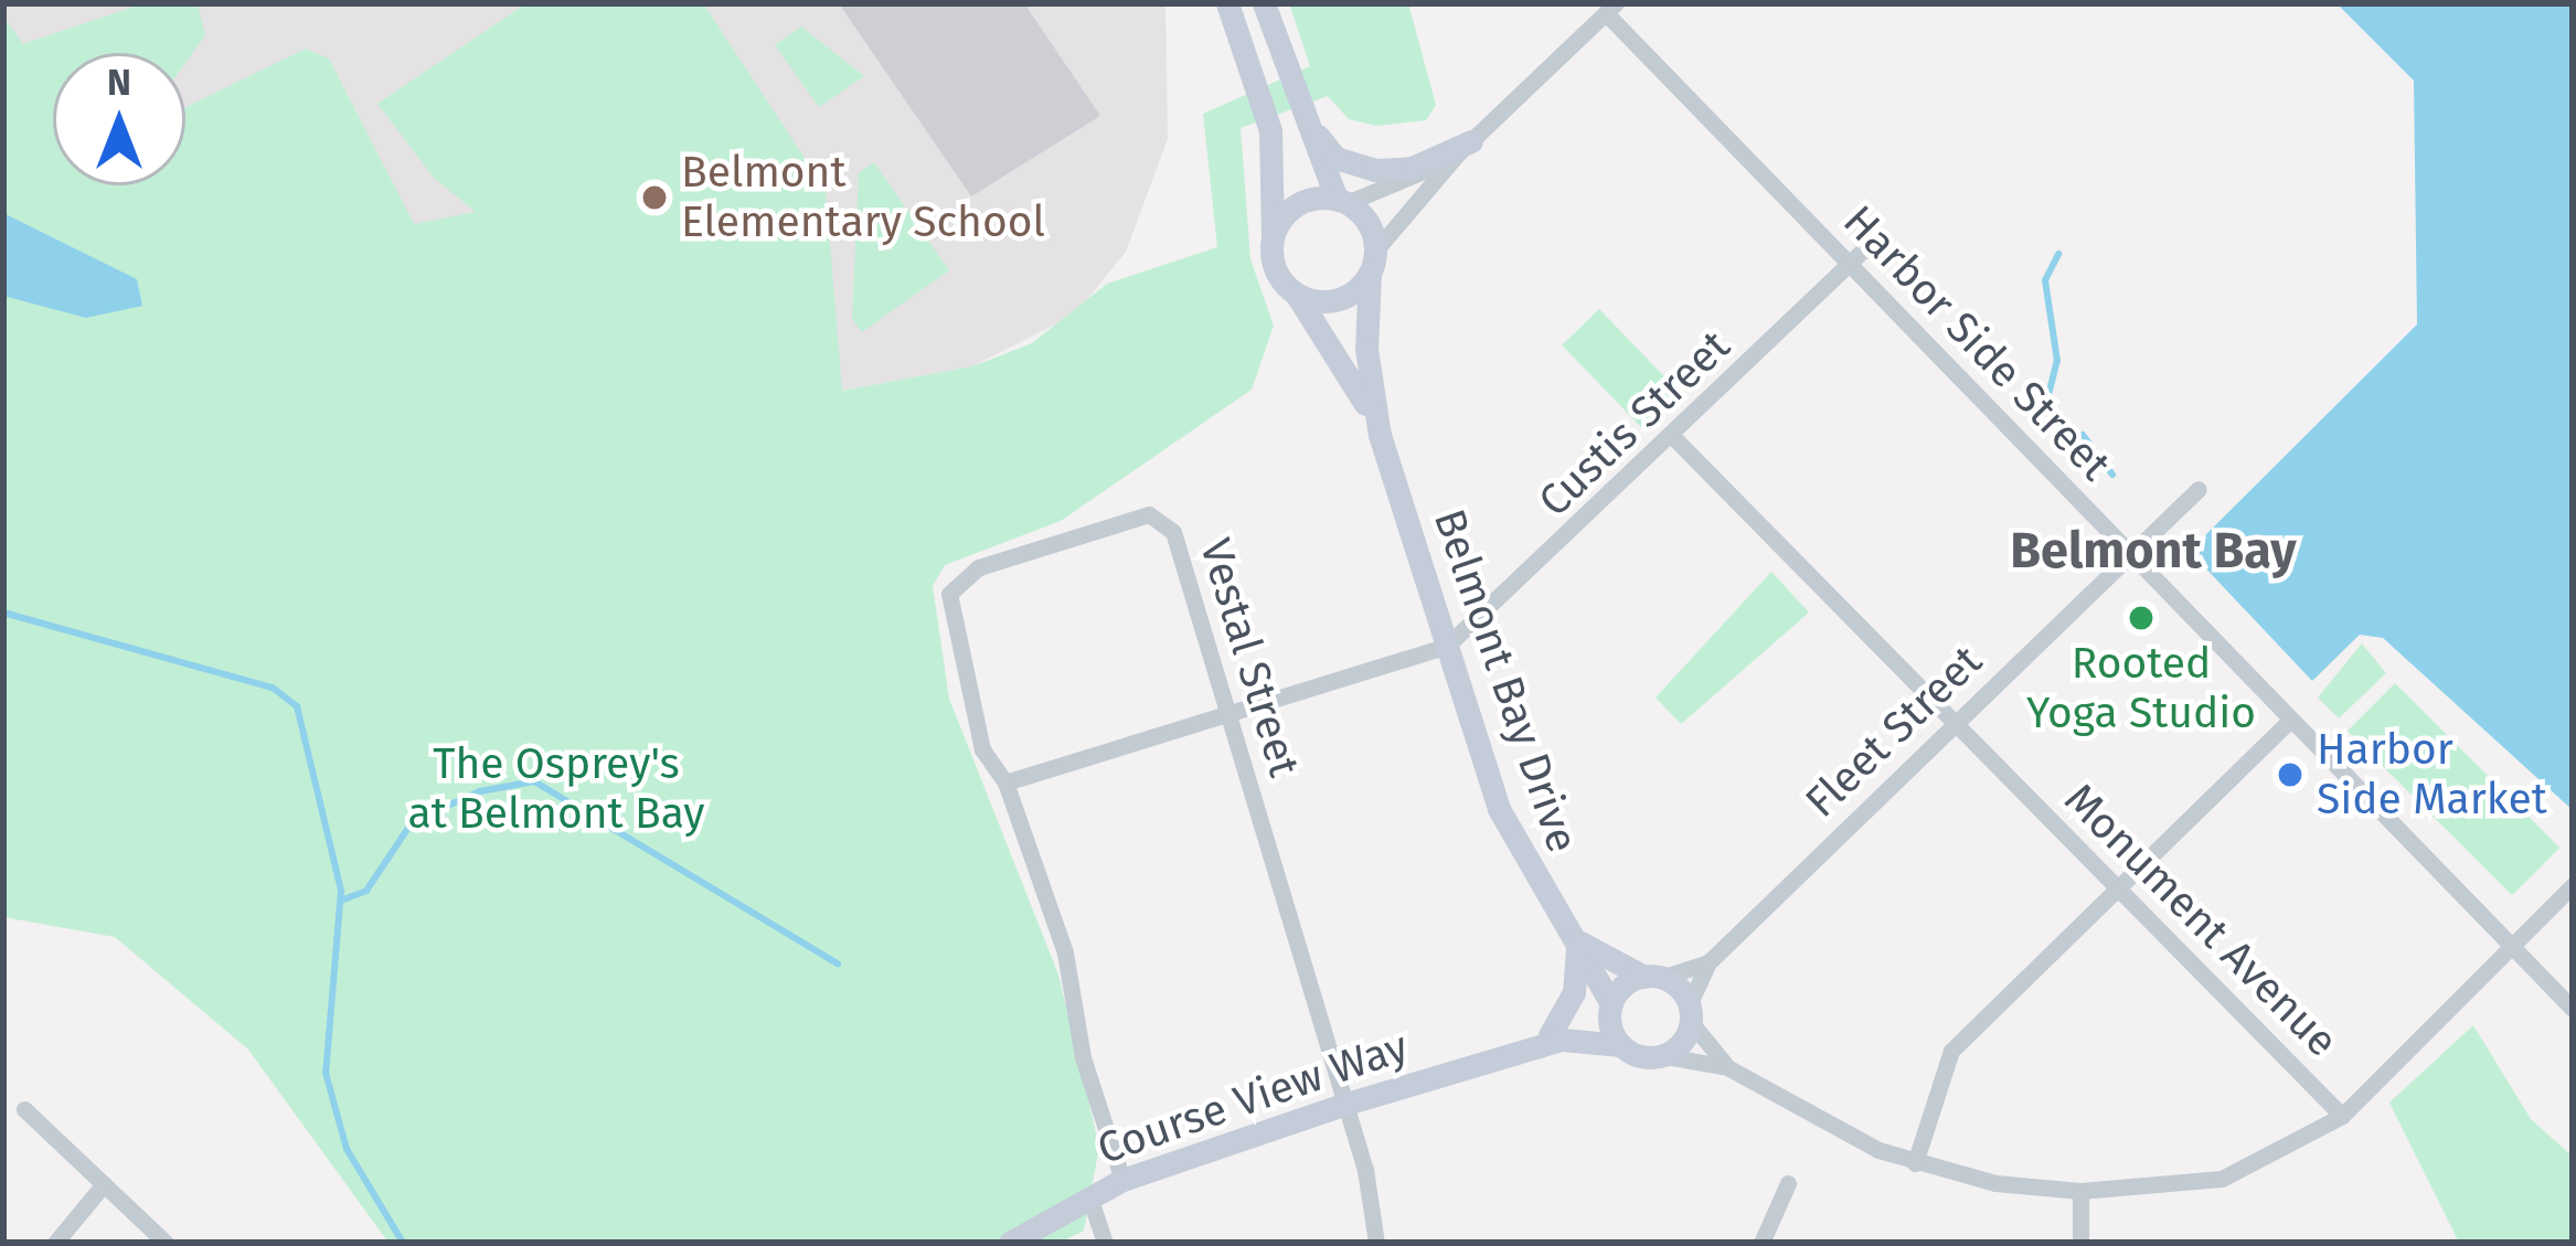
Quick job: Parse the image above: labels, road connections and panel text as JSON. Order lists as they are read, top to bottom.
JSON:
{
  "streets": {
    "street": [
      "Harbor Side Street",
      "Custis Street",
      "Vestal Street",
      "Belmont Bay Drive",
      "Fleet Street",
      "Monument Avenue",
      "Course View Way"
    ]
  },
  "crossings": [
    ["Harbor Side Street", "Custis Street"],
    ["Harbor Side Street", "Belmont Bay Drive"],
    ["Harbor Side Street", "Fleet Street"],
    ["Custis Street", "Belmont Bay Drive"],
    ["Custis Street", "Monument Avenue"],
    ["Vestal Street", "Course View Way"],
    ["Belmont Bay Drive", "Fleet Street"],
    ["Belmont Bay Drive", "Monument Avenue"],
    ["Belmont Bay Drive", "Course View Way"],
    ["Fleet Street", "Monument Avenue"]
  ],
  "districts": ["Belmont Bay"],
  "parks": ["The Osprey's at Belmont Bay"],
  "places": ["Belmont Elementary School", "Rooted Yoga Studio", "Harbor Side Market"],
  "north": "top"
}
